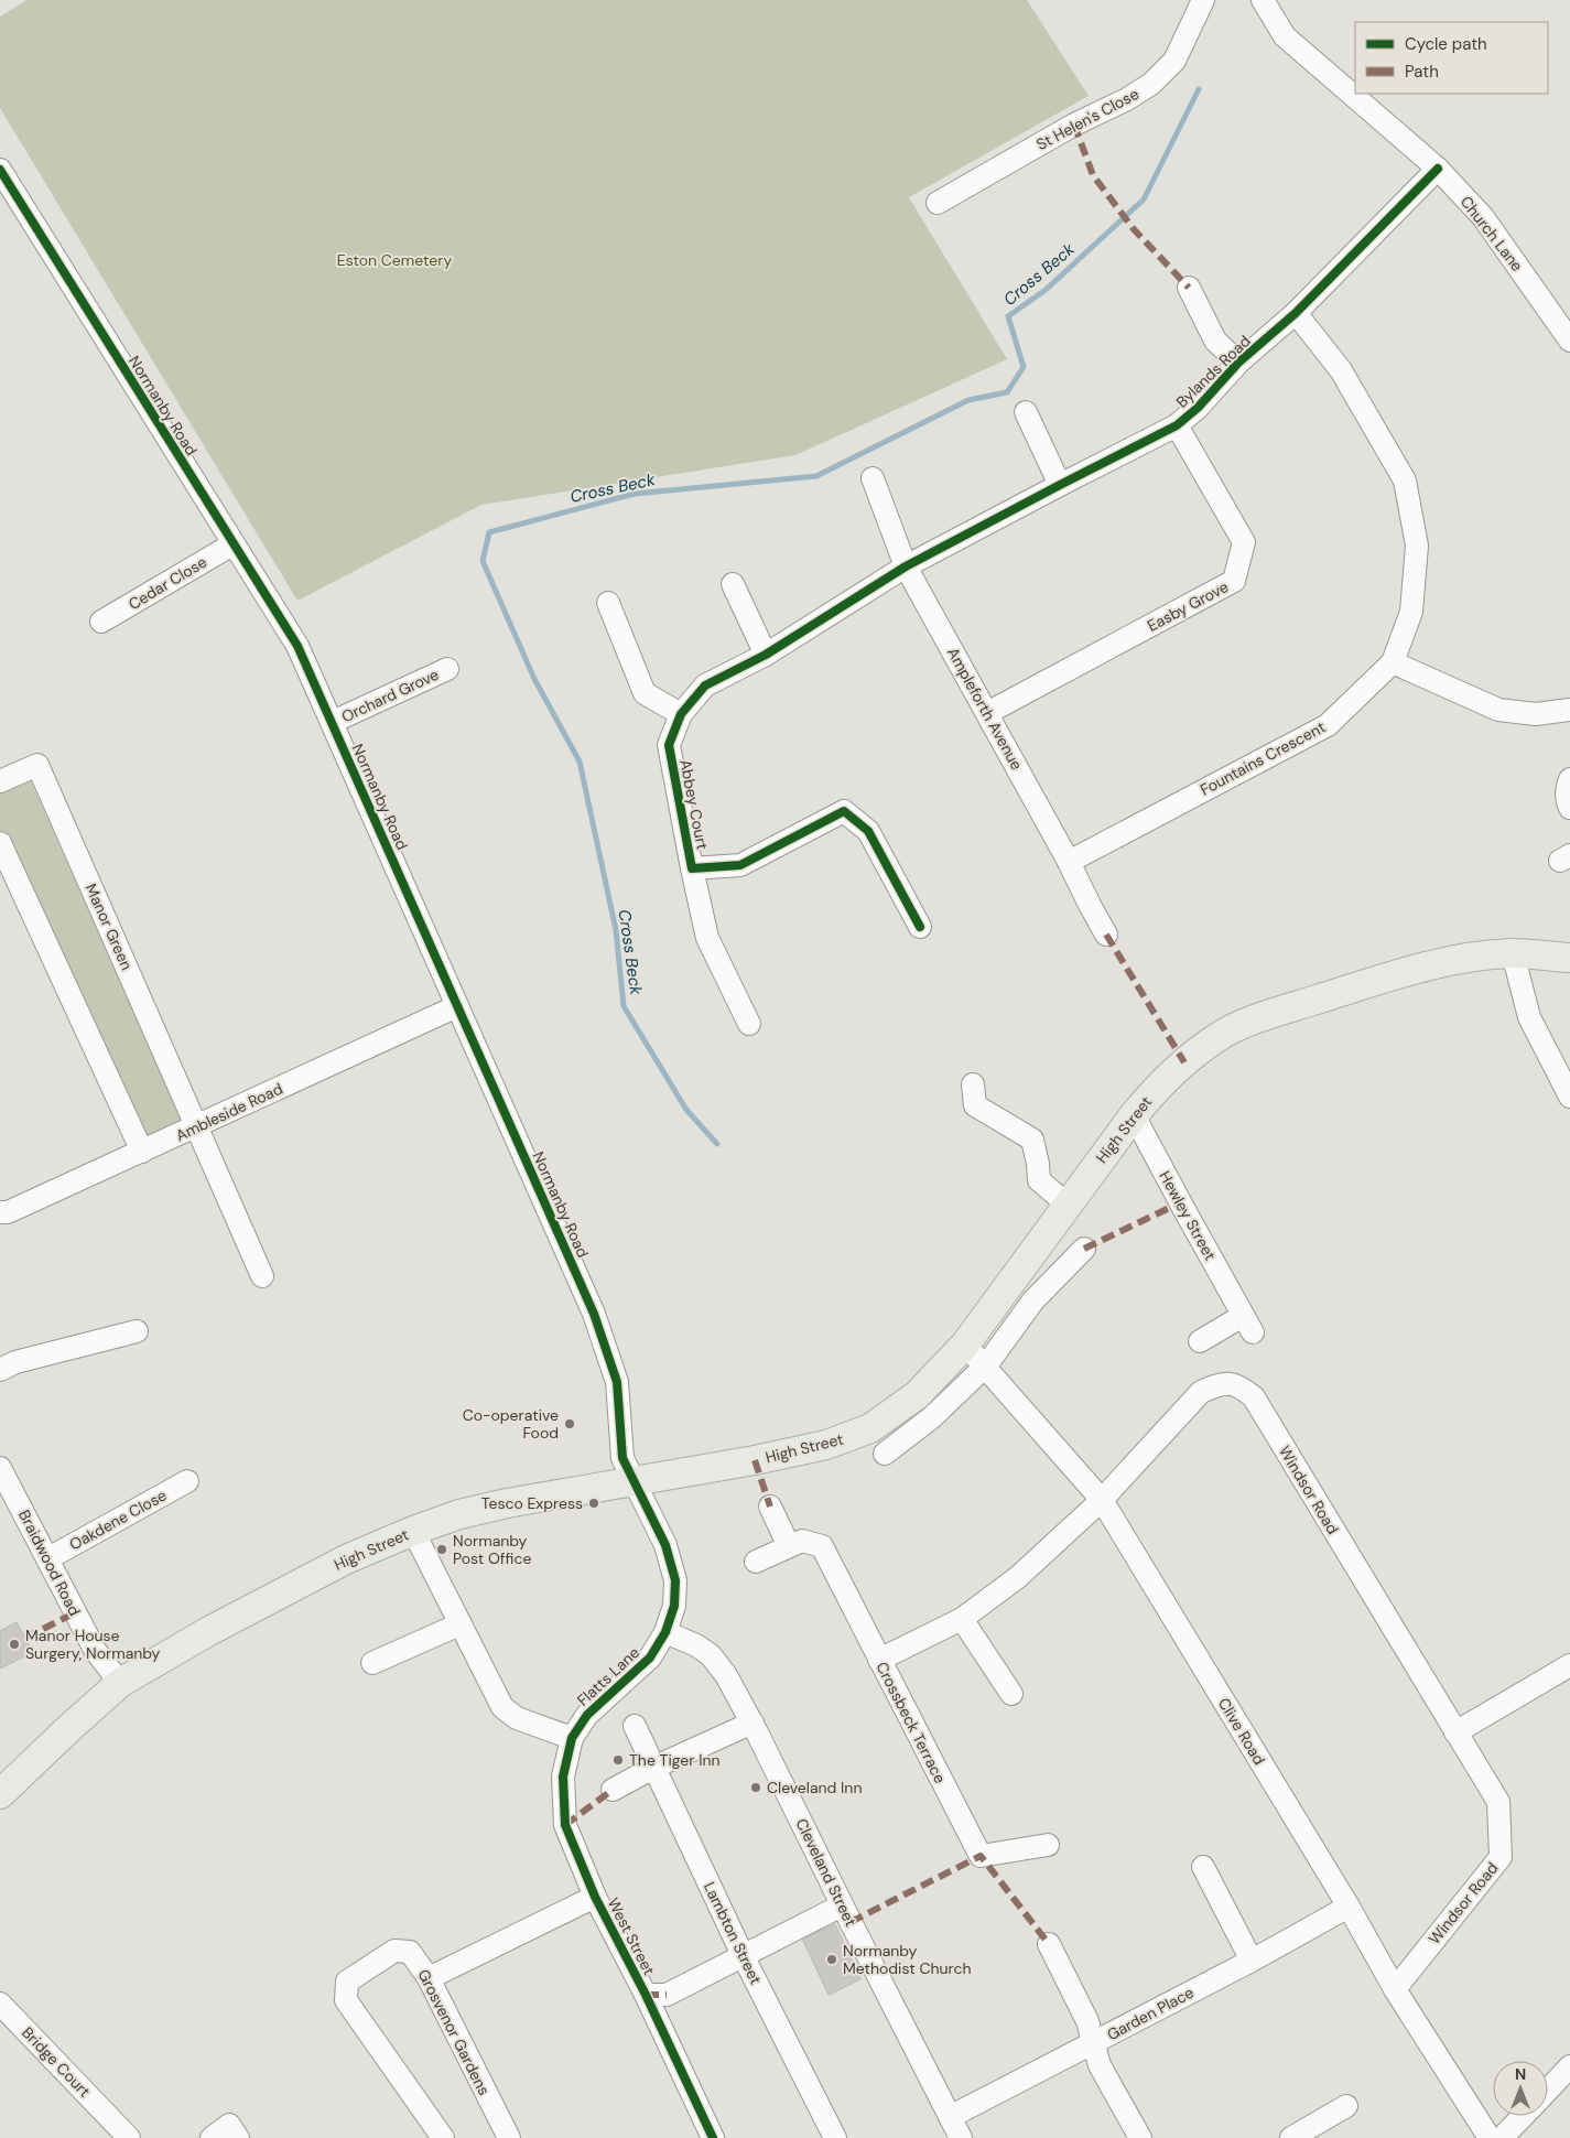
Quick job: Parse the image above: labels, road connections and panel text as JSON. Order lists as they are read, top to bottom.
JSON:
{
  "streets": {
    "main road": ["High Street"],
    "street": [
      "St Helen's Close",
      "Church Lane",
      "Bylands Road",
      "Normanby Road",
      "Cedar Close",
      "Easby Grove",
      "Orchard Grove",
      "Ampleforth Avenue",
      "Fountains Crescent",
      "Abbey Court",
      "Manor Green",
      "Ambleside Road",
      "Hewley Street",
      "Windsor Road",
      "Oakdene Close",
      "Braidwood Road",
      "Flatts Lane",
      "Crossbeck Terrace",
      "Clive Road",
      "Cleveland Street",
      "Lambton Street",
      "West Street",
      "Garden Place",
      "Grosvenor Gardens",
      "Bridge Court"
    ]
  },
  "crossings": [
    ["Church Lane", "Bylands Road"],
    ["Bylands Road", "Easby Grove"],
    ["Bylands Road", "Ampleforth Avenue"],
    ["Bylands Road", "Fountains Crescent"],
    ["Bylands Road", "Abbey Court"],
    ["Normanby Road", "Cedar Close"],
    ["Normanby Road", "Orchard Grove"],
    ["Normanby Road", "Ambleside Road"],
    ["Normanby Road", "High Street"],
    ["Normanby Road", "Flatts Lane"],
    ["Easby Grove", "Ampleforth Avenue"],
    ["Ampleforth Avenue", "Fountains Crescent"],
    ["Ampleforth Avenue", "Abbey Court"],
    ["Manor Green", "Ambleside Road"],
    ["High Street", "Hewley Street"],
    ["High Street", "Braidwood Road"],
    ["High Street", "Flatts Lane"],
    ["High Street", "Clive Road"],
    ["Windsor Road", "Crossbeck Terrace"],
    ["Windsor Road", "Clive Road"],
    ["Oakdene Close", "Braidwood Road"],
    ["Flatts Lane", "Cleveland Street"],
    ["Flatts Lane", "West Street"],
    ["Clive Road", "Garden Place"],
    ["Cleveland Street", "Garden Place"]
  ],
  "water": ["Cross Beck"],
  "parks": ["Eston Cemetery"],
  "places": [
    "Co-operative Food",
    "Tesco Express",
    "Normanby Post Office",
    "Manor House Surgery, Normanby",
    "The Tiger Inn",
    "Cleveland Inn",
    "Normanby Methodist Church"
  ],
  "legend": ["Cycle path", "Path"],
  "north": "top"
}
